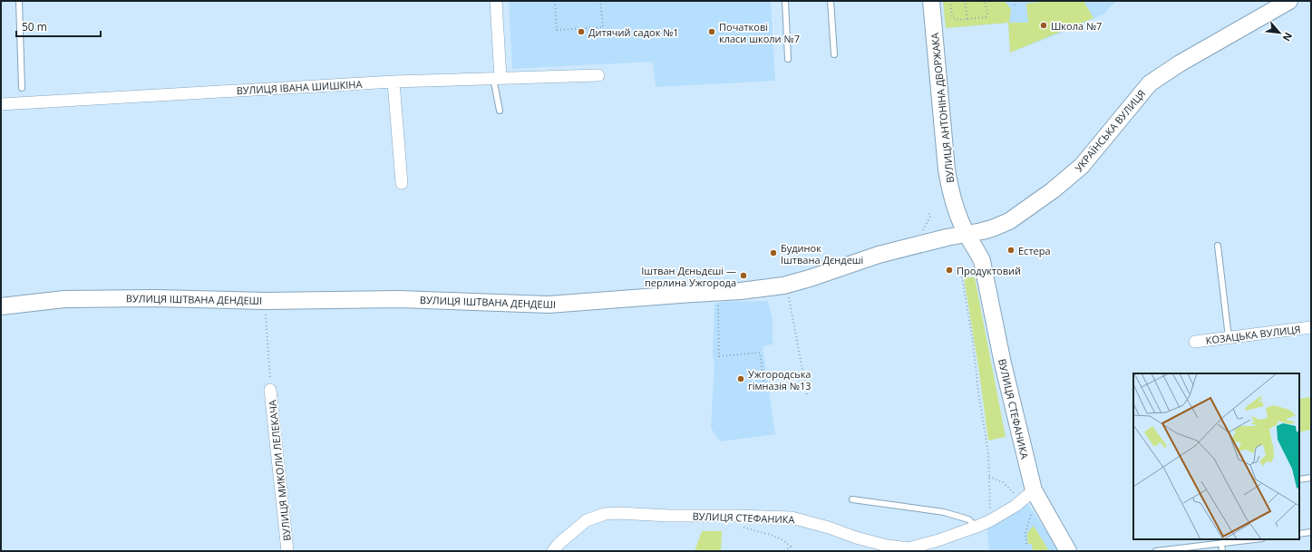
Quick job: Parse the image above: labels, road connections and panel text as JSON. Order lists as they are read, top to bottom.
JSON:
{
  "streets": {
    "street": [
      "ВУЛИЦЯ ІВАНА ШИШКІНА",
      "ВУЛИЦЯ АНТОНІНА ДВОРЖАКА",
      "УКРАЇНСЬКА ВУЛИЦЯ",
      "ВУЛИЦЯ ІШТВАНА ДЕНДЕШІ",
      "КОЗАЦЬКА ВУЛИЦЯ",
      "ВУЛИЦЯ СТЕФАНИКА",
      "ВУЛИЦЯ МИКОЛИ ЛЕЛЕКАЧА"
    ]
  },
  "crossings": [
    ["ВУЛИЦЯ АНТОНІНА ДВОРЖАКА", "УКРАЇНСЬКА ВУЛИЦЯ"],
    ["ВУЛИЦЯ АНТОНІНА ДВОРЖАКА", "ВУЛИЦЯ ІШТВАНА ДЕНДЕШІ"],
    ["ВУЛИЦЯ АНТОНІНА ДВОРЖАКА", "ВУЛИЦЯ СТЕФАНИКА"],
    ["УКРАЇНСЬКА ВУЛИЦЯ", "ВУЛИЦЯ ІШТВАНА ДЕНДЕШІ"],
    ["УКРАЇНСЬКА ВУЛИЦЯ", "ВУЛИЦЯ СТЕФАНИКА"],
    ["ВУЛИЦЯ ІШТВАНА ДЕНДЕШІ", "ВУЛИЦЯ СТЕФАНИКА"]
  ],
  "places": [
    "Школа №7",
    "Дитячий садок №1",
    "Початкові класи школи №7",
    "Естера",
    "Будинок Іштвана Дєндеші",
    "Продуктовий",
    "Іштван Дєньдєші — перлина Ужгорода",
    "Ужгородська гімназія №13"
  ],
  "scale_bar": "50 m",
  "north": "bottom right"
}
